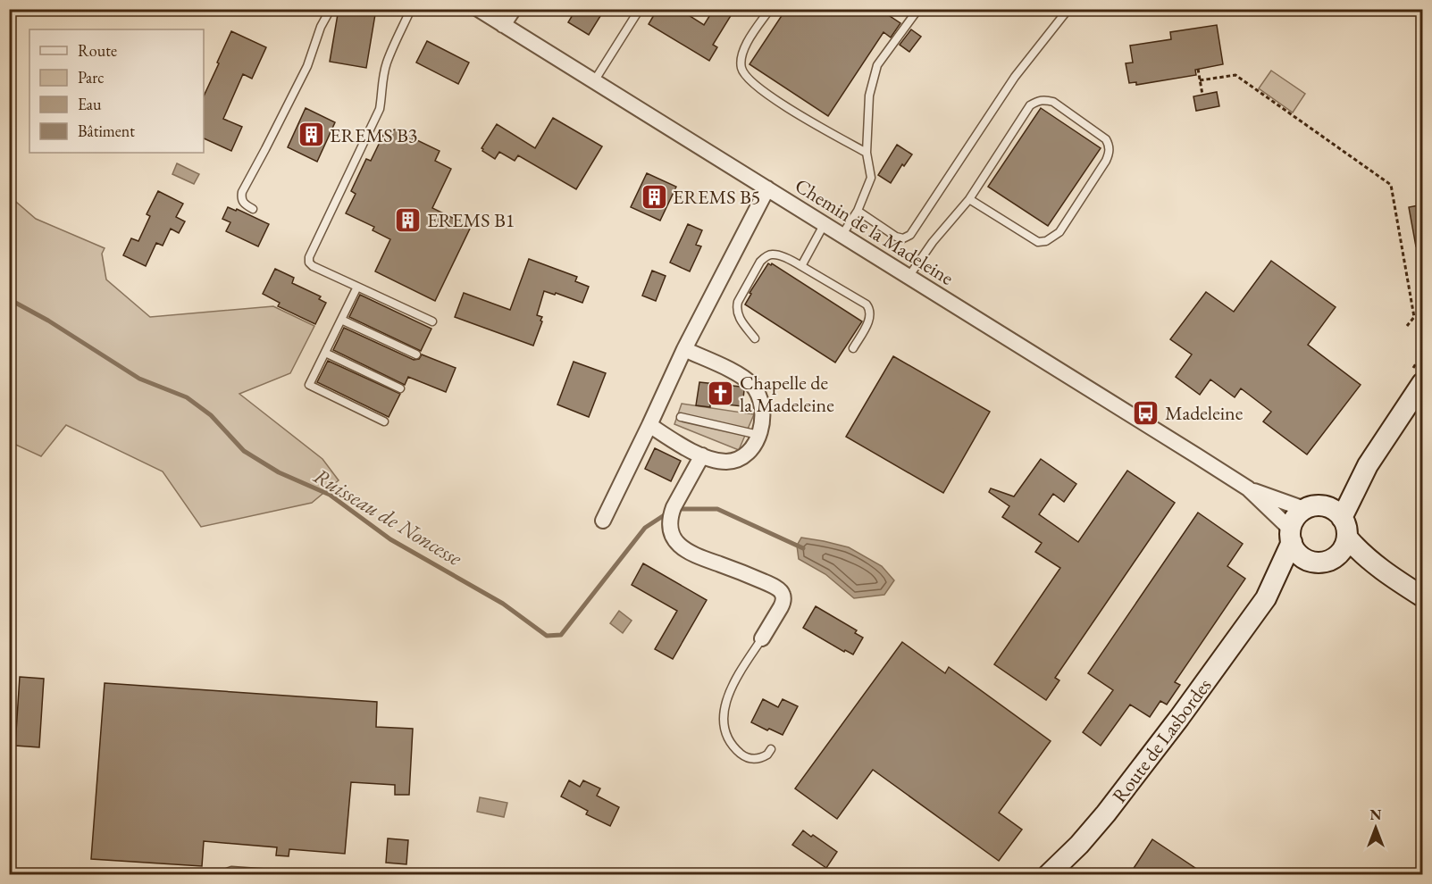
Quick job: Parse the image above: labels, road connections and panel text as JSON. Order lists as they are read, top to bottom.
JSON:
{
  "streets": {
    "street": ["Chemin de la Madeleine", "Route de Lasbordes"]
  },
  "crossings": [
    ["Chemin de la Madeleine", "Route de Lasbordes"]
  ],
  "water": ["Ruisseau de Noncesse"],
  "places": {
    "building": ["EREMS B3", "EREMS B5", "EREMS B1"],
    "church": ["Chapelle de la Madeleine"],
    "bus stop": ["Madeleine"]
  },
  "legend": [
    "Route",
    "Parc",
    "Eau",
    "Bâtiment"
  ],
  "north": "top"
}
